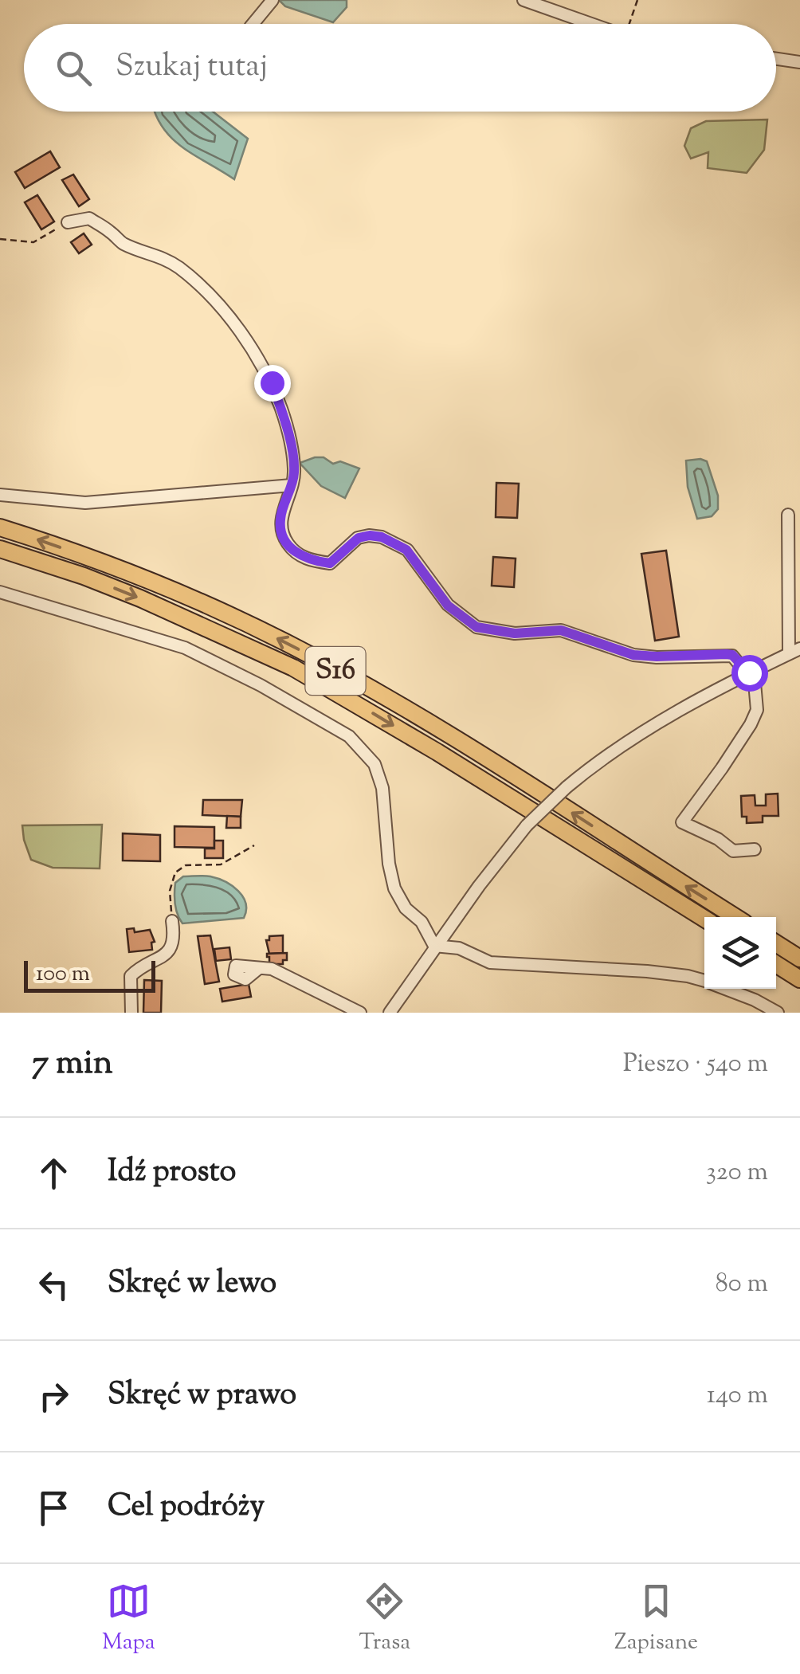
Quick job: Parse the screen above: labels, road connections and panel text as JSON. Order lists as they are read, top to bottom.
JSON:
{
  "streets": {
    "highway": ["S16"]
  },
  "scale_bar": "100 m",
  "page": {
    "search": "Szukaj tutaj",
    "scale": "100 m",
    "heading": ["7 min", "Pieszo · 540 m"],
    "list": [
      ["Idź prosto", "320 m"],
      ["Skręć w lewo", "80 m"],
      ["Skręć w prawo", "140 m"],
      "Cel podróży"
    ],
    "nav": ["Mapa", "Trasa", "Zapisane"]
  }
}
